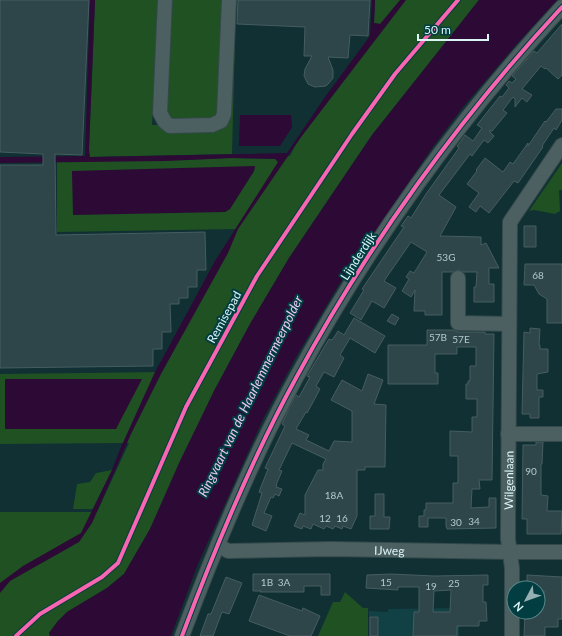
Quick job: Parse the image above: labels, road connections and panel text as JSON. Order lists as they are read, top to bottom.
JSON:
{
  "streets": {
    "street": ["Lijnderdijk", "Wilgenlaan", "IJweg"],
    "cycle path": ["Remisepad"]
  },
  "crossings": [
    ["Lijnderdijk", "IJweg"],
    ["Wilgenlaan", "IJweg"]
  ],
  "water": ["Ringvaart van de Haarlemmermeerpolder"],
  "house_numbers": [
    "53G",
    "68",
    "57B",
    "57E",
    "90",
    "18A",
    "12",
    "16",
    "34",
    "30",
    "1B",
    "3A",
    "15",
    "25",
    "19"
  ],
  "scale_bar": "50 m",
  "north": "bottom left"
}
